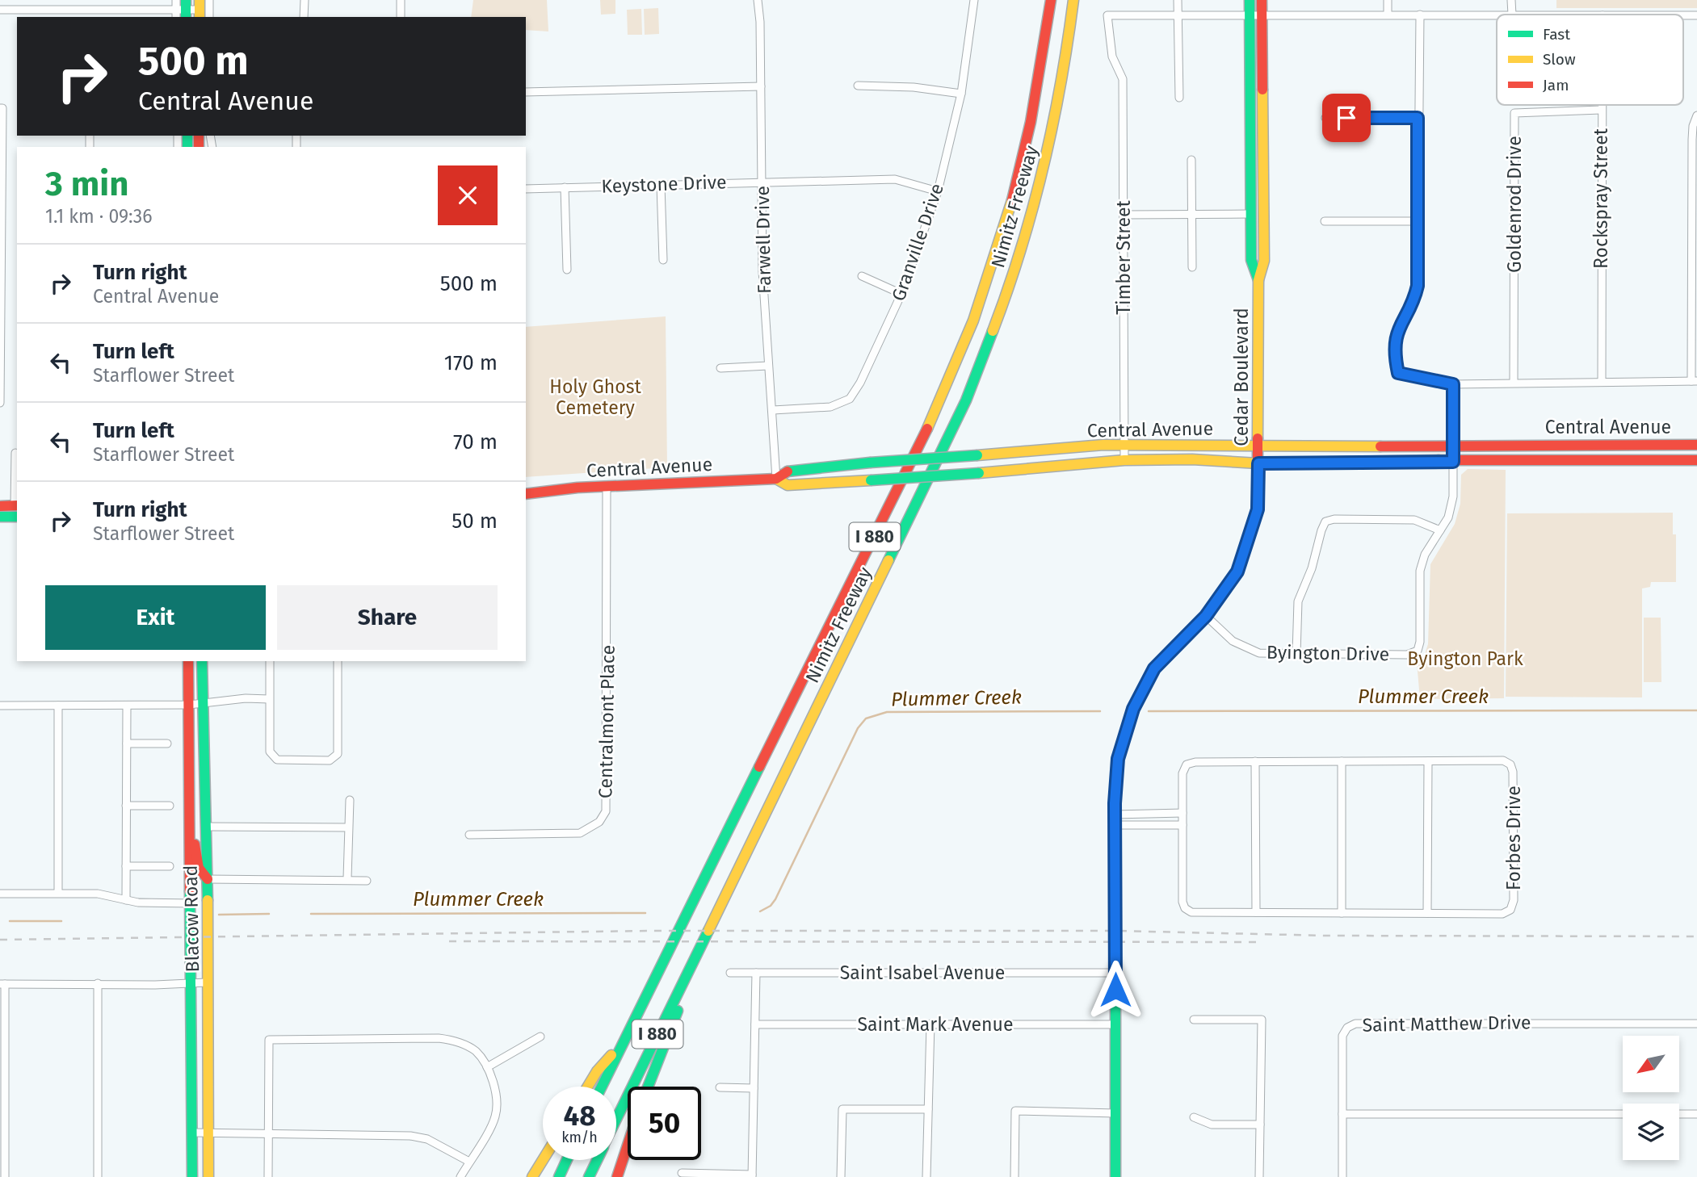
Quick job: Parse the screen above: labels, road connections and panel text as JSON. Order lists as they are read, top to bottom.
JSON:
{
  "streets": {
    "main road": [
      "Nimitz Freeway",
      "Cedar Boulevard",
      "Central Avenue",
      "I 880",
      "Blacow Road"
    ],
    "street": [
      "Keystone Drive",
      "Rockspray Street",
      "Goldenrod Drive",
      "Farwell Drive",
      "Granville Drive",
      "Timber Street",
      "Byington Drive",
      "Centralmont Place",
      "Forbes Drive",
      "Saint Isabel Avenue",
      "Saint Matthew Drive",
      "Saint Mark Avenue"
    ]
  },
  "crossings": [
    ["Keystone Drive", "Farwell Drive"],
    ["Keystone Drive", "Granville Drive"],
    ["Rockspray Street", "Goldenrod Drive"],
    ["Farwell Drive", "Granville Drive"],
    ["Farwell Drive", "Central Avenue"],
    ["Timber Street", "Central Avenue"],
    ["Cedar Boulevard", "Central Avenue"],
    ["Cedar Boulevard", "Byington Drive"],
    ["Cedar Boulevard", "Saint Isabel Avenue"],
    ["Cedar Boulevard", "Saint Mark Avenue"],
    ["Central Avenue", "Byington Drive"],
    ["Central Avenue", "Centralmont Place"]
  ],
  "water": ["Plummer Creek"],
  "parks": ["Holy Ghost Cemetery", "Byington Park"],
  "legend": ["Fast", "Slow", "Jam"],
  "north": "bottom left",
  "page": {
    "turn": ["500 m", "Central Avenue"],
    "heading": ["3 min", "1.1 km · 09:36"],
    "list": [
      {
        "name": "Turn right",
        "note": "Central Avenue",
        "value": "500 m"
      },
      {
        "name": "Turn left",
        "note": "Starflower Street",
        "value": "170 m"
      },
      {
        "name": "Turn left",
        "note": "Starflower Street",
        "value": "70 m"
      },
      {
        "name": "Turn right",
        "note": "Starflower Street",
        "value": "50 m"
      }
    ],
    "buttons": ["Exit", "Share"],
    "speed": "48 km/h",
    "limit": "50"
  }
}
